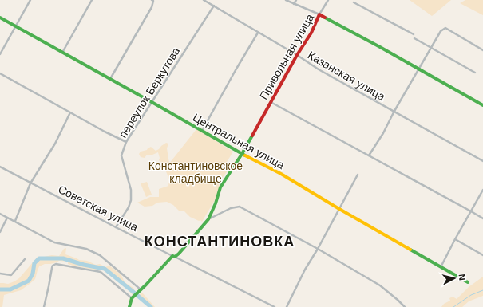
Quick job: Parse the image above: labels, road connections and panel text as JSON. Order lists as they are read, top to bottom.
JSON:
{
  "streets": {
    "street": [
      "Привольная улица",
      "Казанская улица",
      "переулок Беркутова",
      "Центральная улица",
      "Советская улица"
    ]
  },
  "crossings": [
    ["Привольная улица", "Казанская улица"],
    ["Привольная улица", "Центральная улица"],
    ["Привольная улица", "Советская улица"],
    ["Казанская улица", "переулок Беркутова"],
    ["переулок Беркутова", "Центральная улица"],
    ["переулок Беркутова", "Советская улица"]
  ],
  "districts": ["КОНСТАНТИНОВКА"],
  "parks": ["Константиновское кладбище"],
  "north": "right"
}
